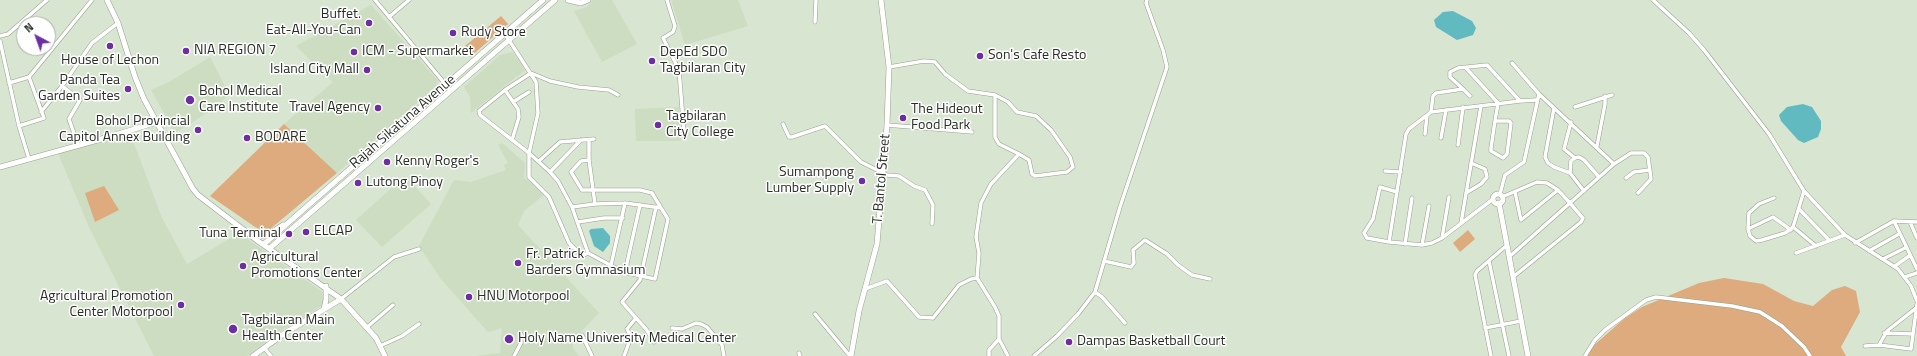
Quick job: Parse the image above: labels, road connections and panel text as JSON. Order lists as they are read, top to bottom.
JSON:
{
  "streets": {
    "main road": ["Rajah Sikatuna Avenue", "T. Bantol Street"]
  },
  "places": [
    "Buffet. Eat-All-You-Can",
    "Rudy Store",
    "House of Lechon",
    "NIA REGION 7",
    "ICM - Supermarket",
    "Son's Cafe Resto",
    "DepEd SDO Tagbilaran City",
    "Island City Mall",
    "Panda Tea Garden Suites",
    "Bohol Medical Care Institute",
    "Travel Agency",
    "The Hideout Food Park",
    "Tagbilaran City College",
    "Bohol Provincial Capitol Annex Building",
    "BODARE",
    "Kenny Roger's",
    "Sumampong Lumber Supply",
    "Lutong Pinoy",
    "ELCAP",
    "Tuna Terminal",
    "Fr. Patrick Barders Gymnasium",
    "Agricultural Promotions Center",
    "HNU Motorpool",
    "Agricultural Promotion Center Motorpool",
    "Tagbilaran Main Health Center",
    "Holy Name University Medical Center",
    "Dampas Basketball Court"
  ],
  "north": "top left"
}
